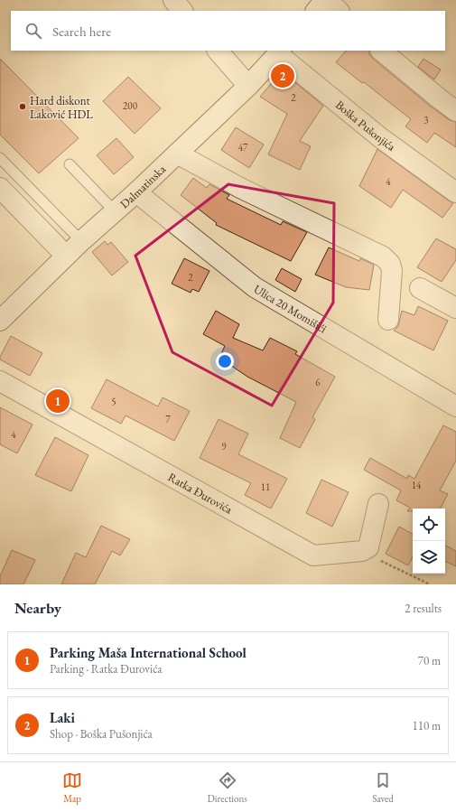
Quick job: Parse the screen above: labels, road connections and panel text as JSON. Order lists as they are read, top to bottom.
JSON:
{
  "streets": {
    "street": [
      "Boška Pušonjića",
      "Dalmatinska",
      "Ulica 20 Momišići",
      "Ratka Đurovića"
    ]
  },
  "crossings": [
    ["Boška Pušonjića", "Dalmatinska"],
    ["Dalmatinska", "Ulica 20 Momišići"]
  ],
  "places": ["Hard diskont Laković HDL"],
  "house_numbers": [
    "2",
    "200",
    "3",
    "47",
    "4",
    "2",
    "6",
    "5",
    "7",
    "4",
    "9",
    "14",
    "11"
  ],
  "page": {
    "search": "Search here",
    "pins": ["2", "1"],
    "heading": ["Nearby", "2 results"],
    "list": [
      {
        "mark": "1",
        "name": "Parking Maša International School",
        "note": "Parking · Ratka Đurovića",
        "value": "70 m"
      },
      {
        "mark": "2",
        "name": "Laki",
        "note": "Shop · Boška Pušonjića",
        "value": "110 m"
      }
    ],
    "nav": ["Map", "Directions", "Saved"]
  }
}
